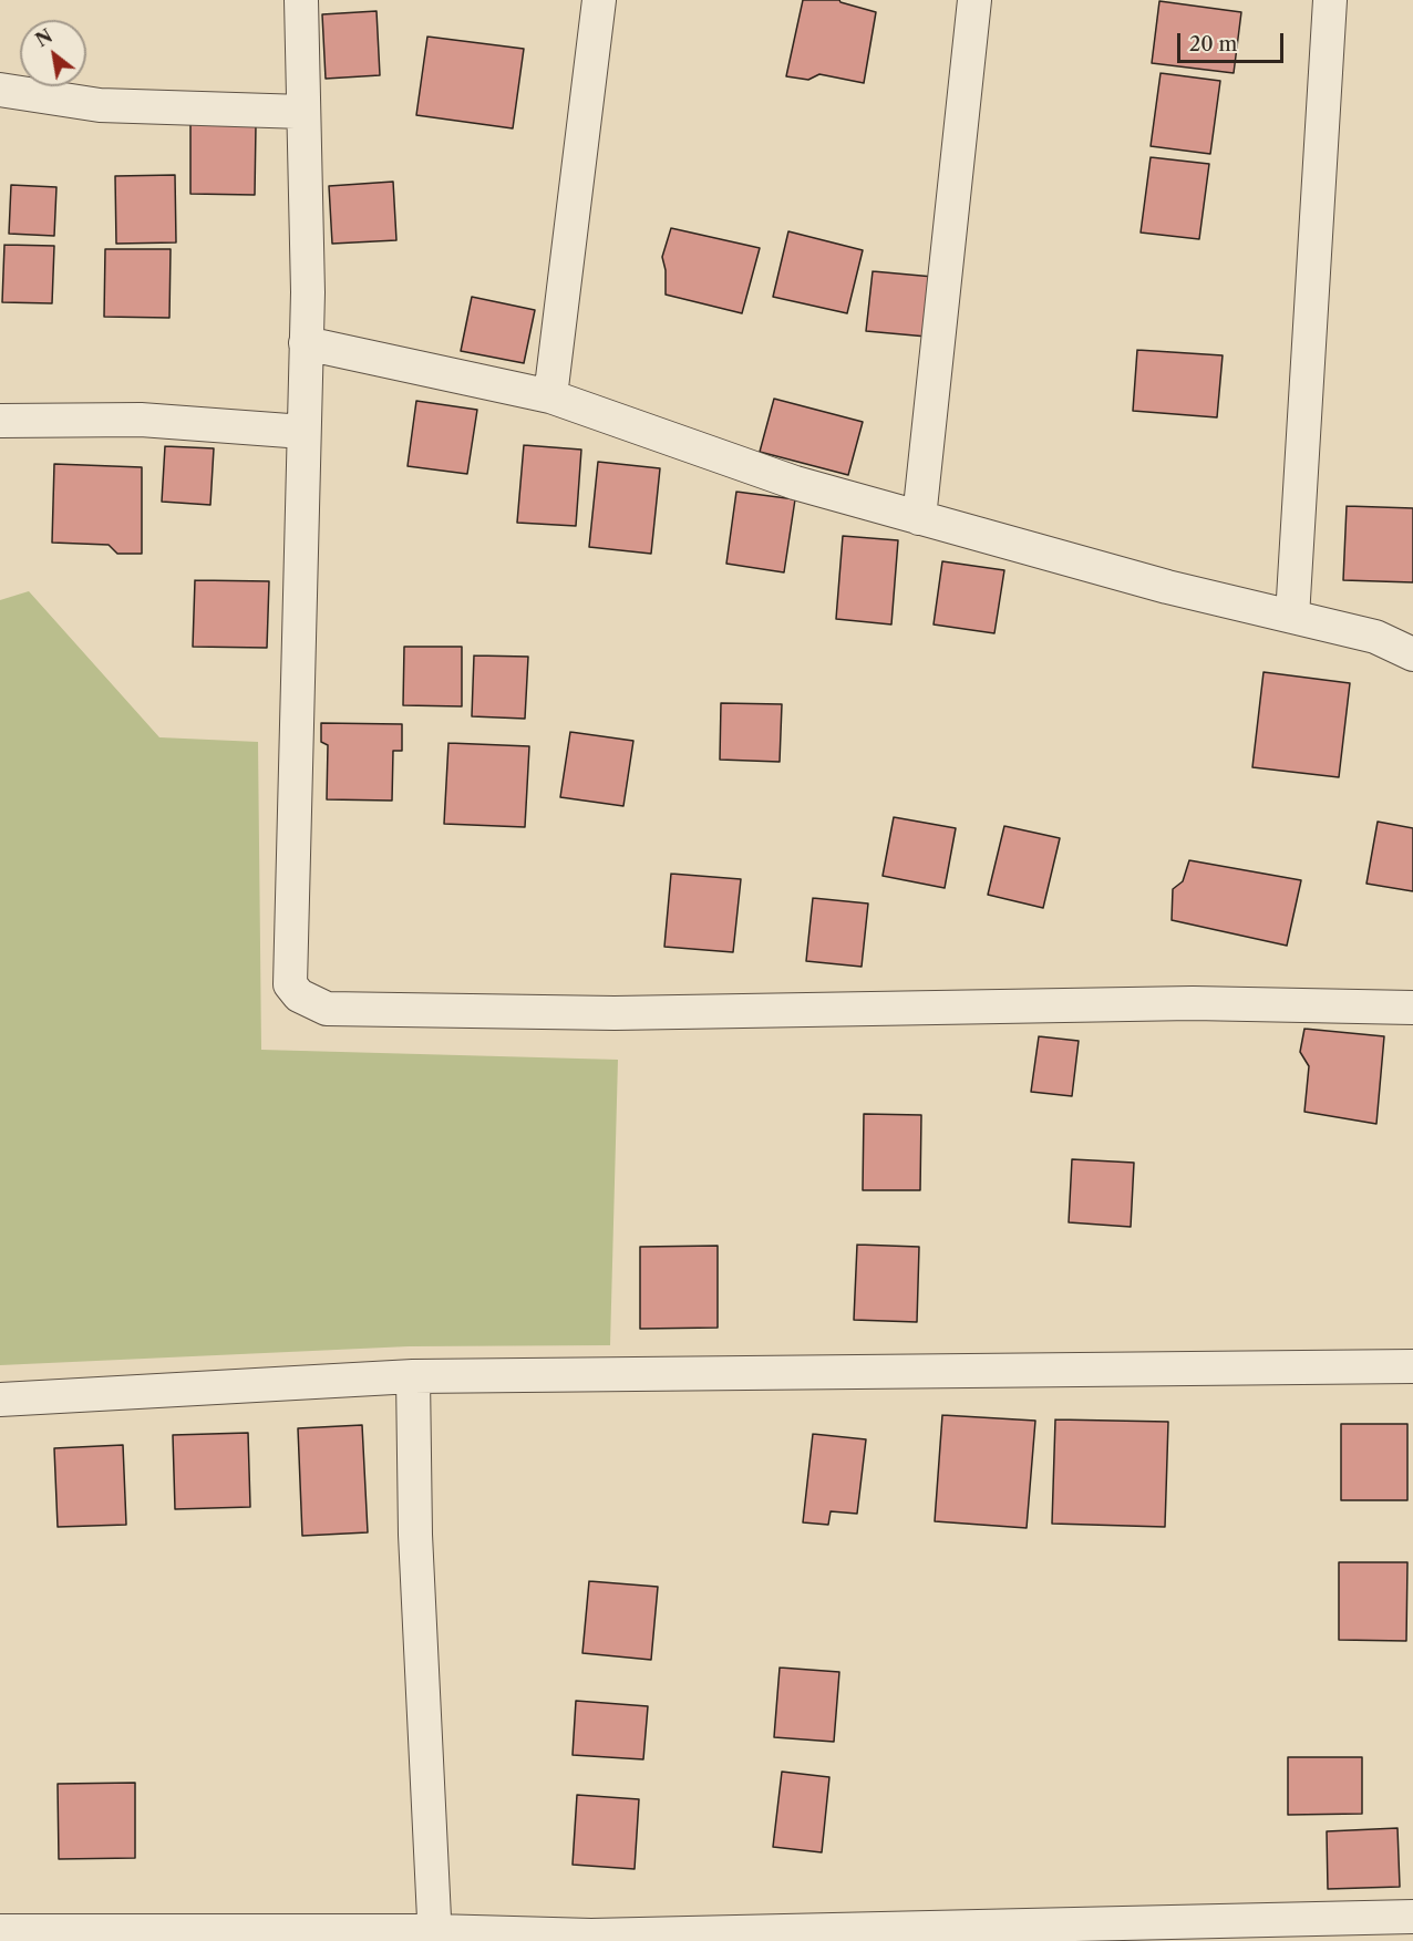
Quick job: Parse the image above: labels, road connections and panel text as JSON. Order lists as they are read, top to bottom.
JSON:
{
  "scale_bar": "20 m",
  "north": "top left"
}
